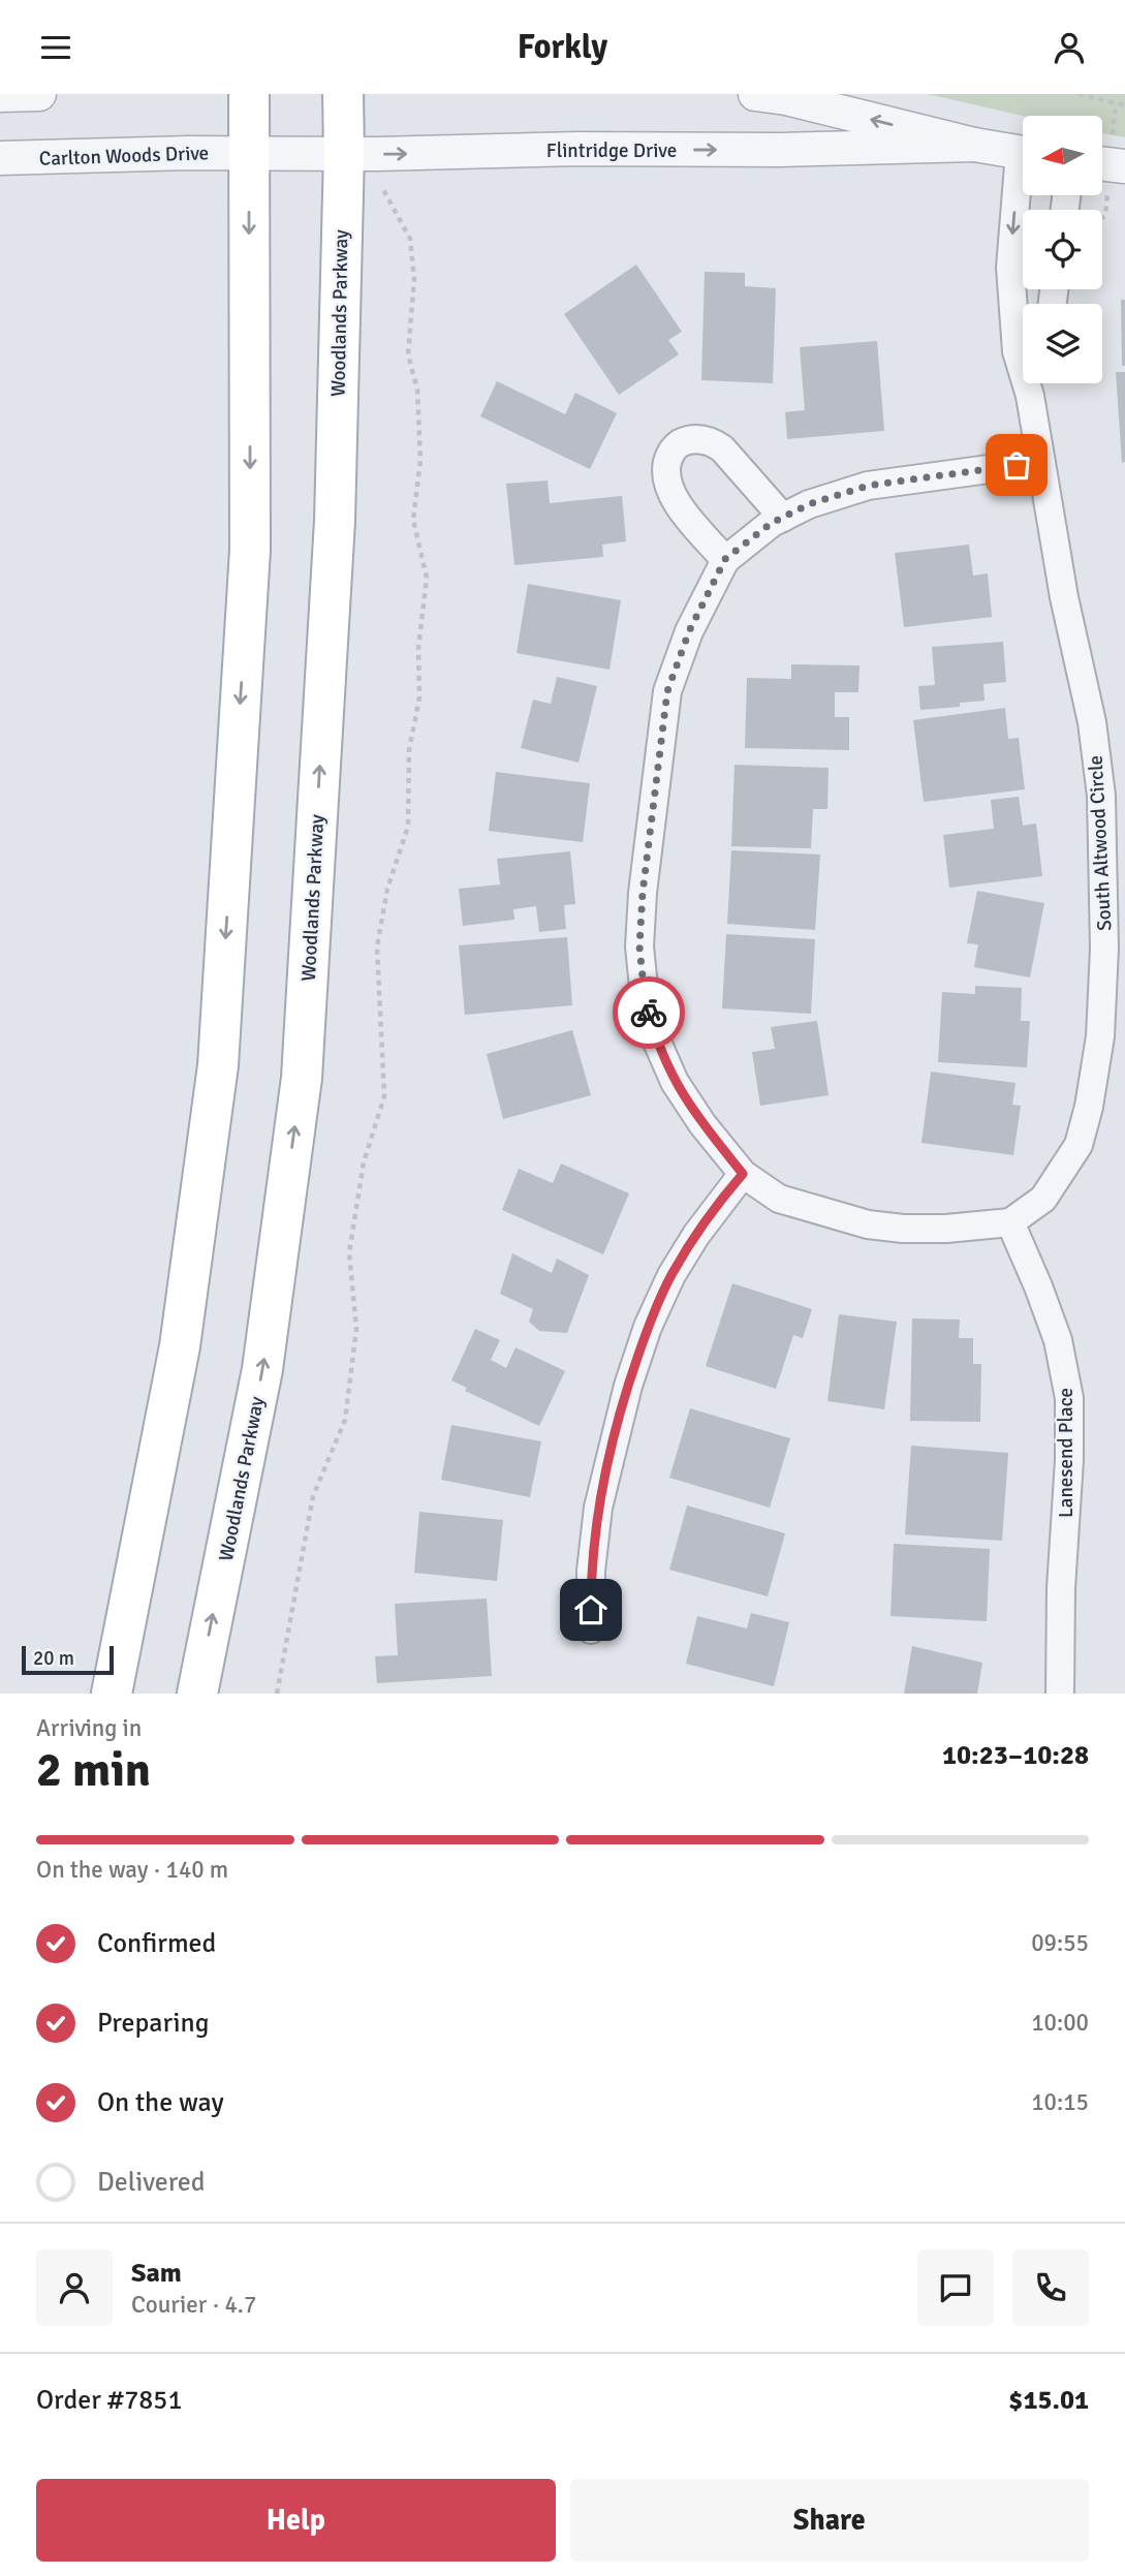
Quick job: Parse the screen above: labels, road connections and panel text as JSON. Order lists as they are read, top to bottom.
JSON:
{
  "streets": {
    "main road": ["Woodlands Parkway"],
    "street": [
      "Flintridge Drive",
      "Carlton Woods Drive",
      "South Altwood Circle",
      "Lanesend Place"
    ]
  },
  "crossings": [
    ["Flintridge Drive", "Carlton Woods Drive"],
    ["Flintridge Drive", "Woodlands Parkway"],
    ["South Altwood Circle", "Lanesend Place"]
  ],
  "scale_bar": "20 m",
  "north": "left",
  "page": {
    "header": "Forkly",
    "scale": "20 m",
    "heading": ["2 min", "Arriving in", "10:23–10:28"],
    "panel": [
      "Sam",
      "Courier · 4.7",
      "Order #7851",
      "$15.01"
    ],
    "bar": "On the way · 140 m",
    "list": [
      ["Confirmed", "09:55"],
      ["Preparing", "10:00"],
      ["On the way", "10:15"],
      "Delivered"
    ],
    "buttons": ["Help", "Share"]
  }
}
